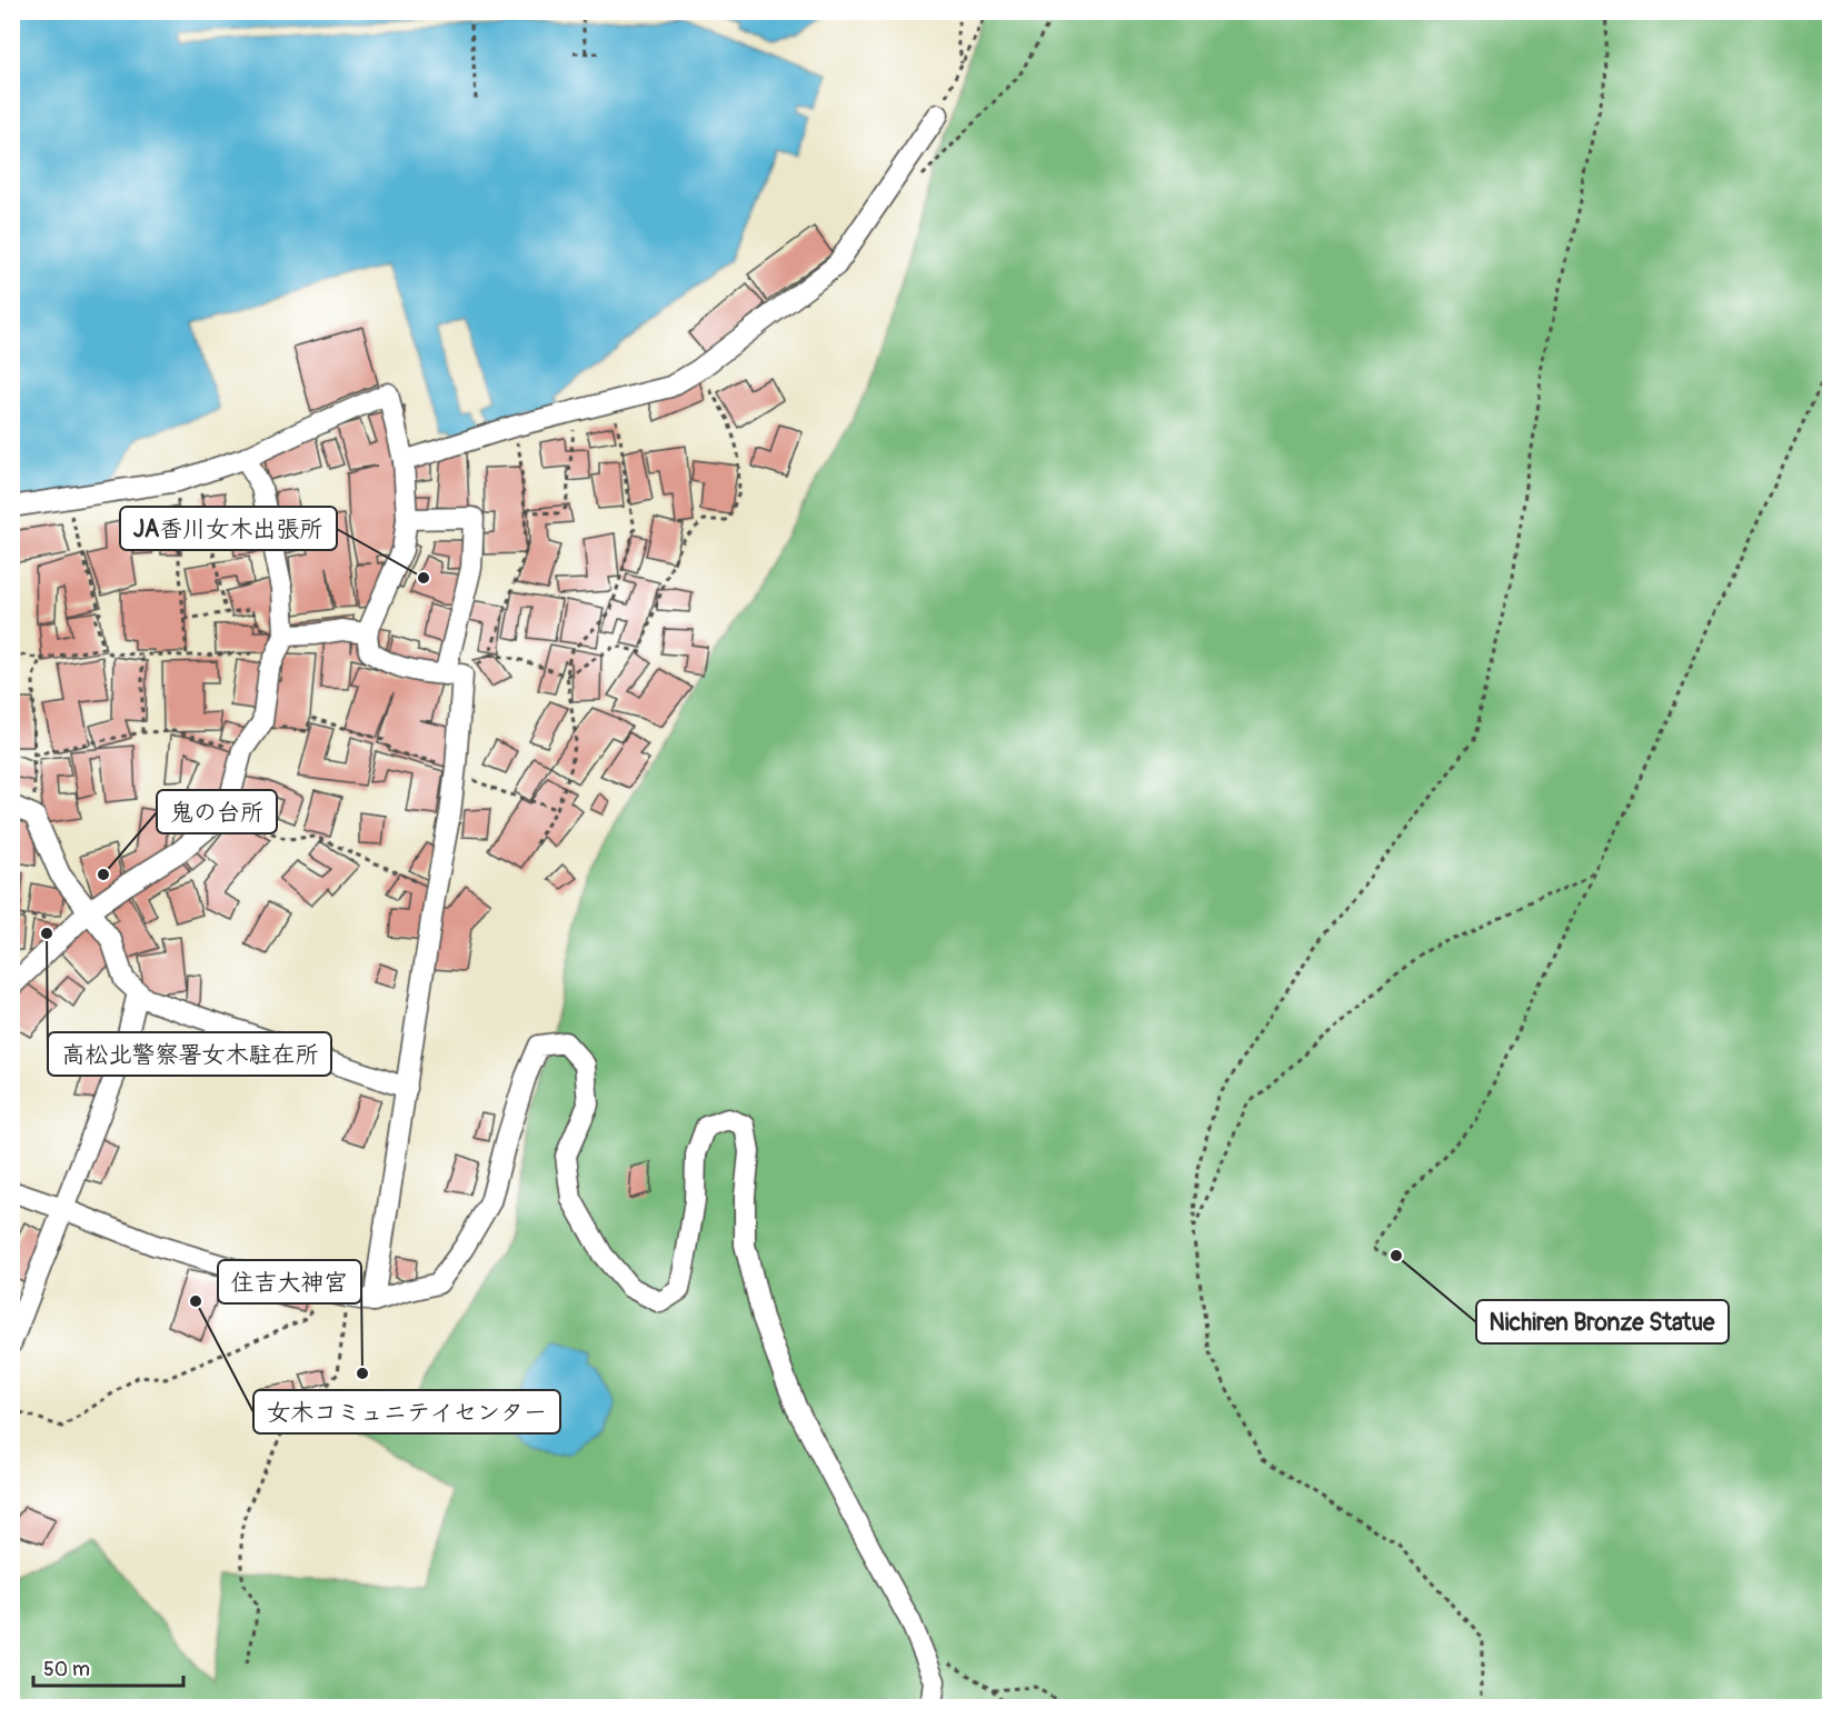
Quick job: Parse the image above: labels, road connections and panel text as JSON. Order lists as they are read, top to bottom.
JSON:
{
  "places": [
    "JA香川女木出張所",
    "鬼の台所",
    "高松北警察署女木駐在所",
    "Nichiren Bronze Statue",
    "女木コミュニテイセンター",
    "住吉大神宮"
  ],
  "scale_bar": "50 m"
}
